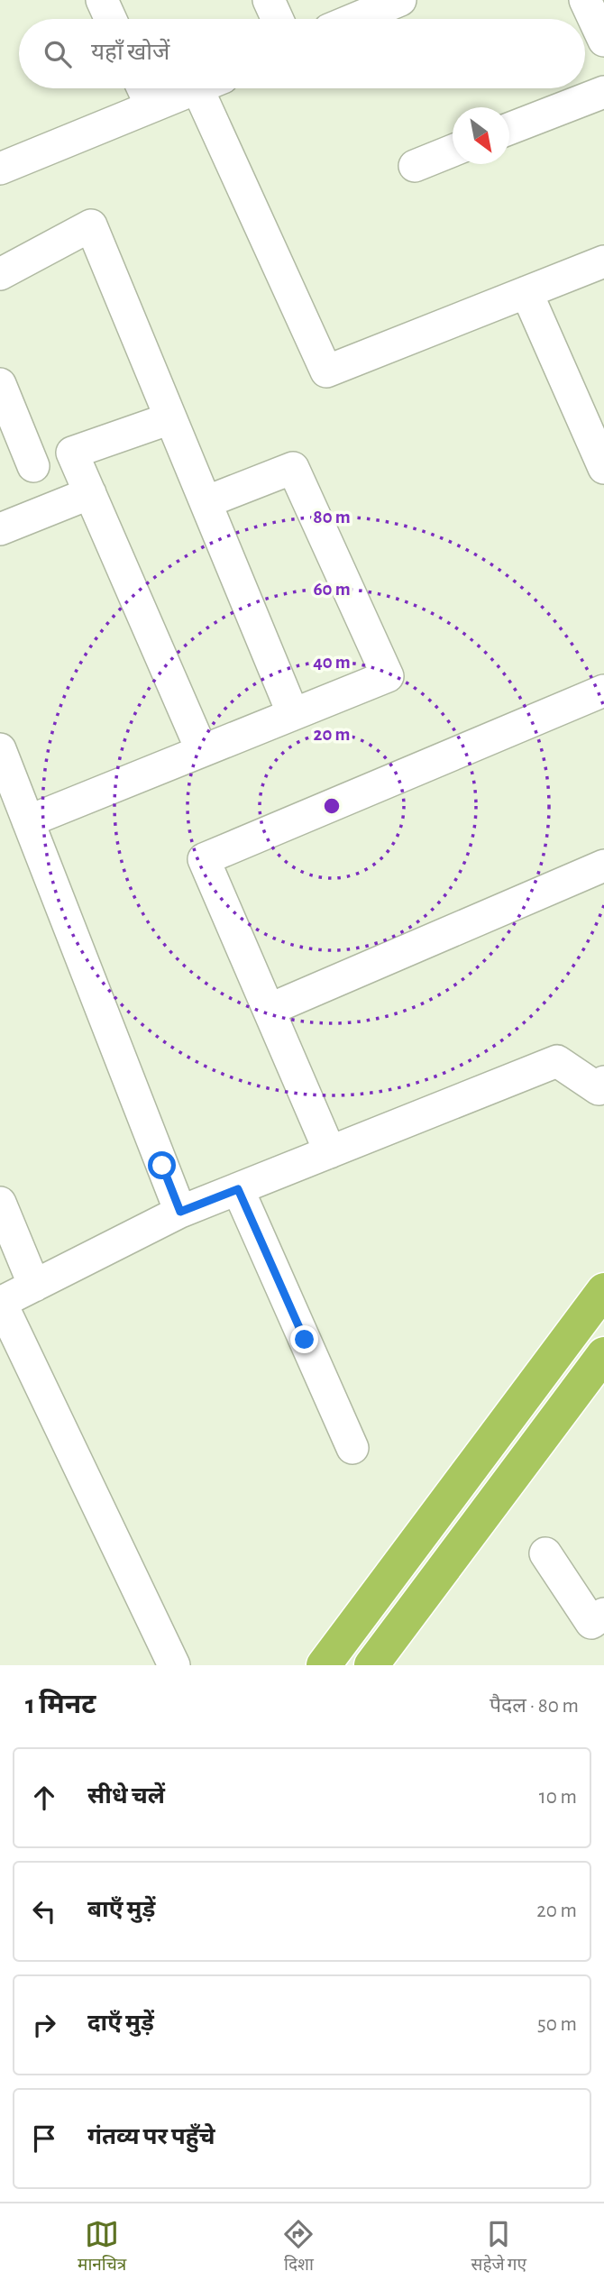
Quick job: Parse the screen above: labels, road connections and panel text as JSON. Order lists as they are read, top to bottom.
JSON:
{
  "north": "bottom right",
  "page": {
    "search": "यहाँ खोजें",
    "heading": ["1 मिनट", "पैदल · 80 m"],
    "list": [
      ["सीधे चलें", "10 m"],
      ["बाएँ मुड़ें", "20 m"],
      ["दाएँ मुड़ें", "50 m"],
      "गंतव्य पर पहुँचे"
    ],
    "nav": ["मानचित्र", "दिशा", "सहेजे गए"]
  },
  "rings": [
    "80 m",
    "60 m",
    "40 m",
    "20 m"
  ]
}
